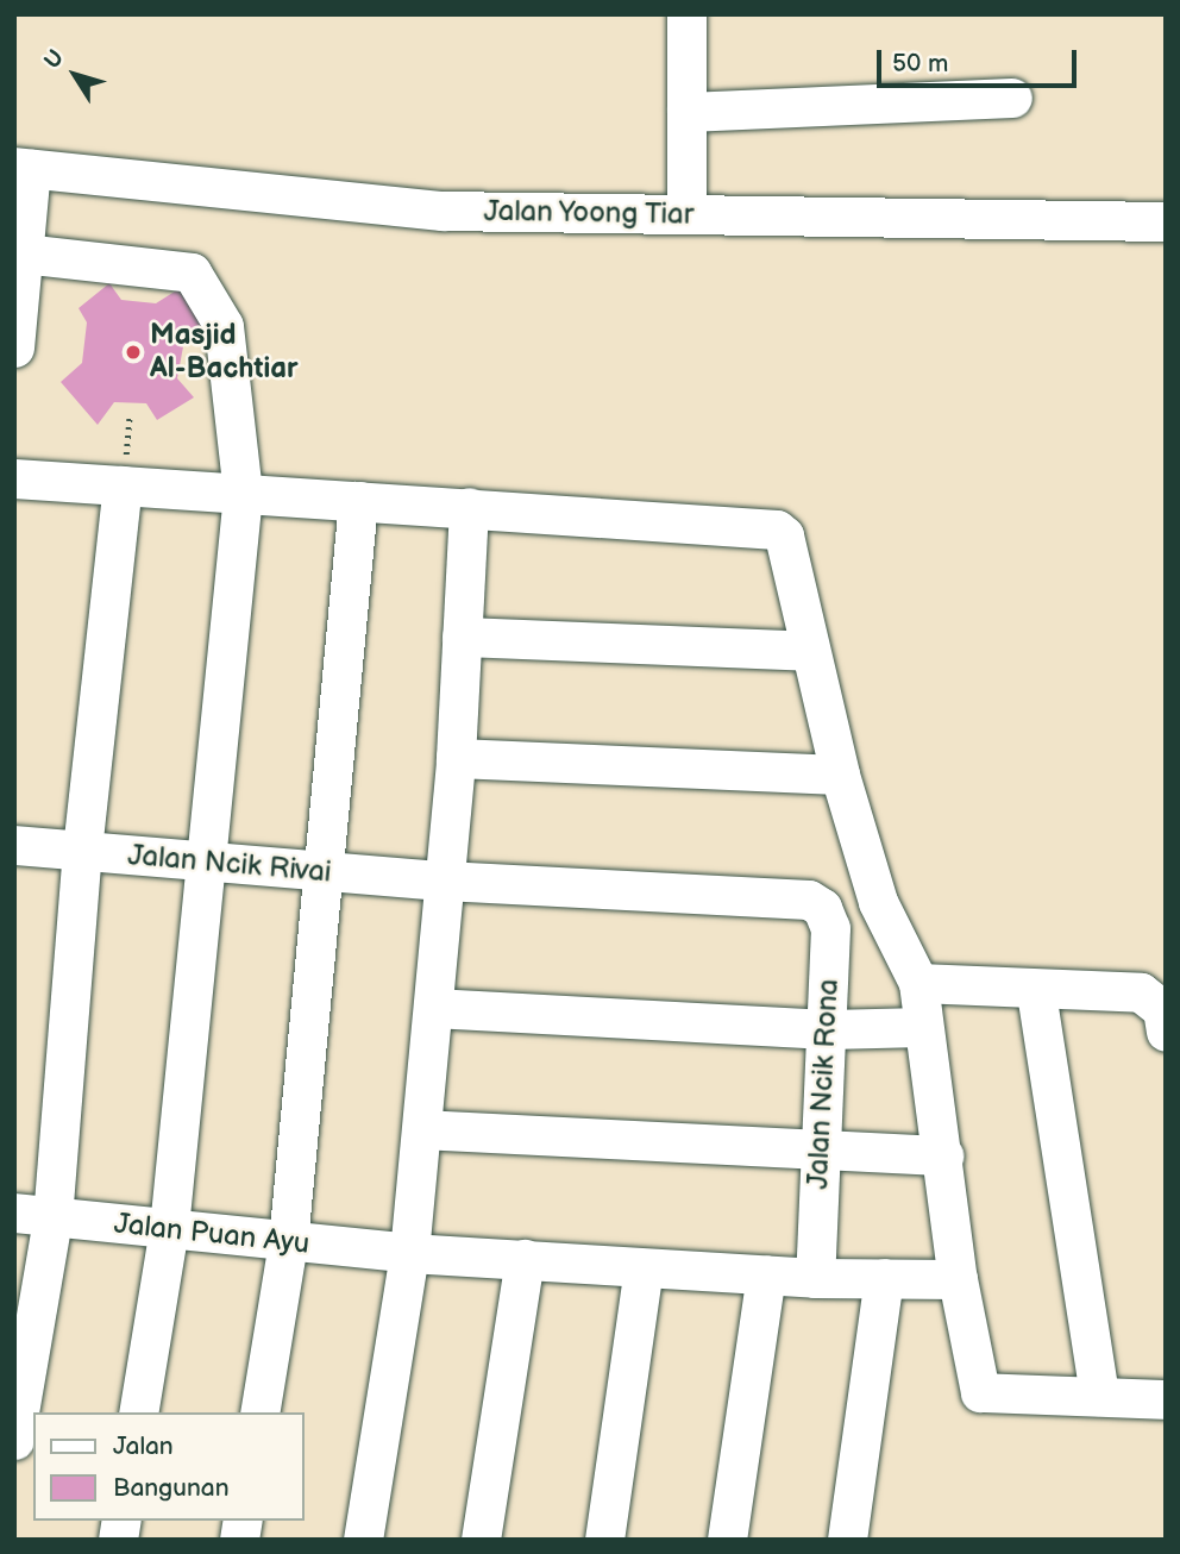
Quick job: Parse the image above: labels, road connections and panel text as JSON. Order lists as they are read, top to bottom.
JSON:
{
  "streets": {
    "street": [
      "Jalan Yoong Tiar",
      "Jalan Ncik Rivai",
      "Jalan Ncik Rona",
      "Jalan Puan Ayu"
    ]
  },
  "crossings": [
    ["Jalan Ncik Rivai", "Jalan Ncik Rona"],
    ["Jalan Ncik Rona", "Jalan Puan Ayu"]
  ],
  "places": ["Masjid Al-Bachtiar"],
  "legend": ["Jalan", "Bangunan"],
  "scale_bar": "50 m",
  "north": "top left"
}
